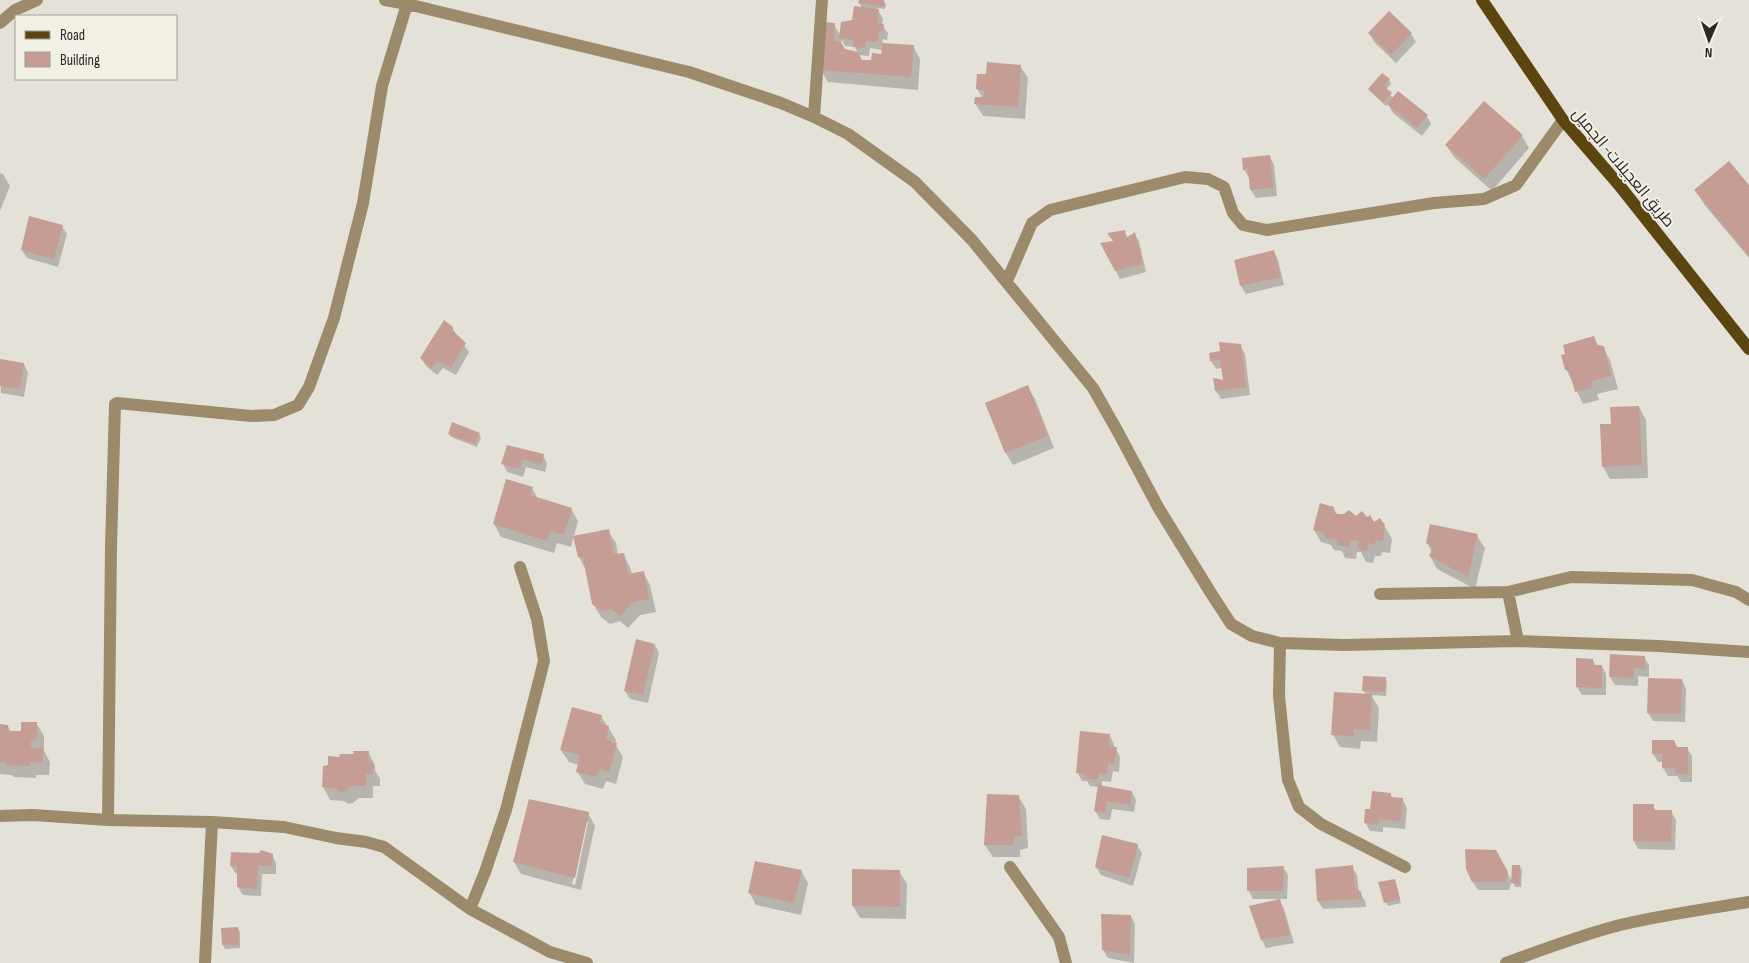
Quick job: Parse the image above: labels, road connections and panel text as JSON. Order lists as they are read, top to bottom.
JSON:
{
  "streets": {
    "main road": ["طريق العجيلات- الجميل"]
  },
  "legend": ["Road", "Building"],
  "north": "bottom"
}
